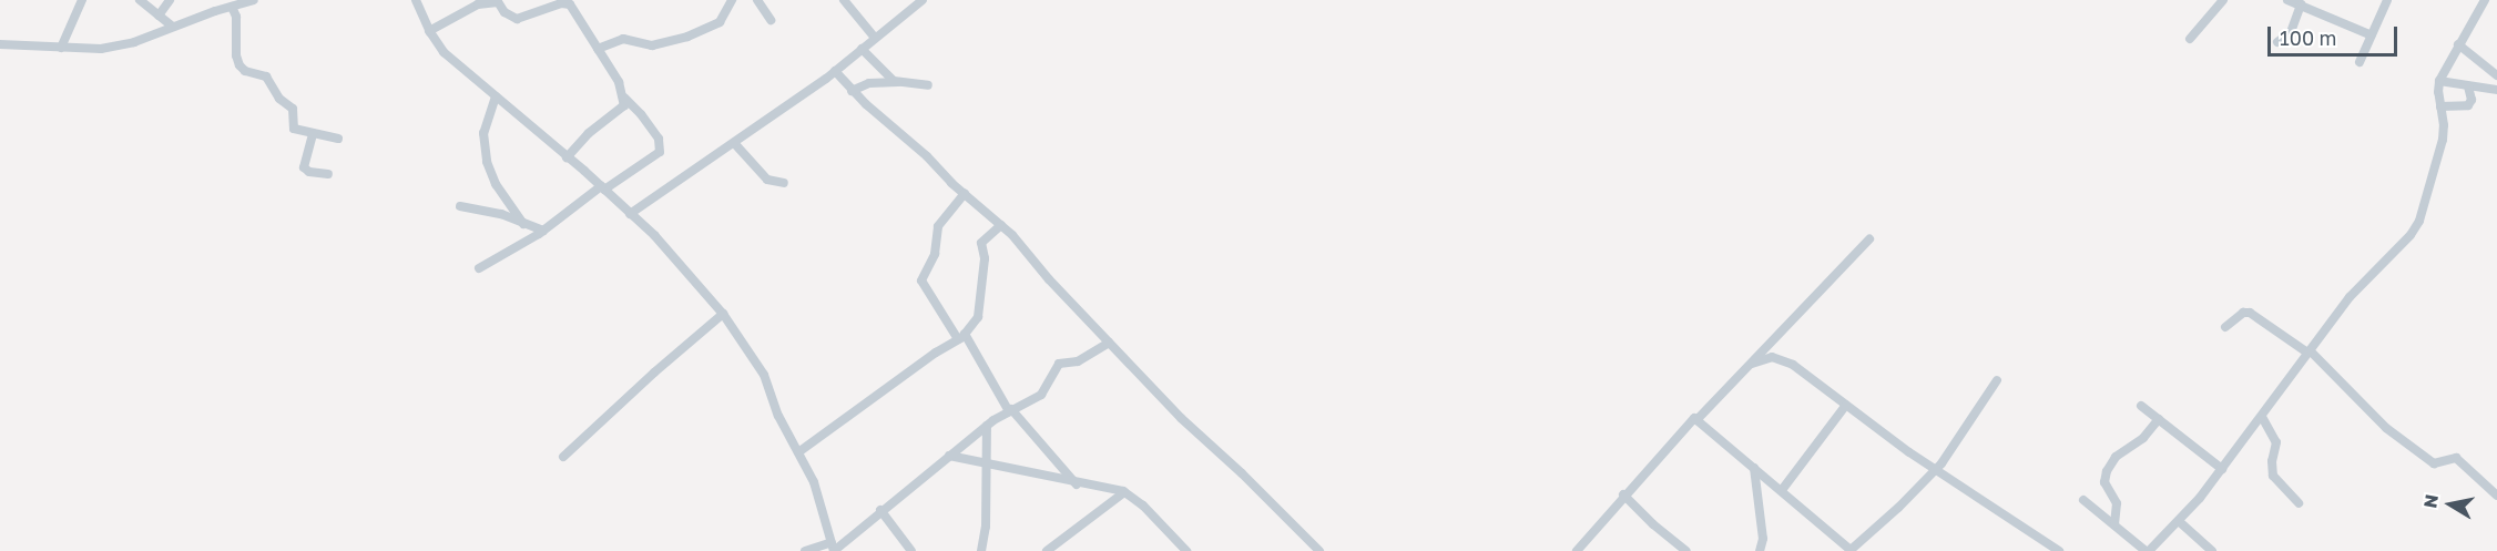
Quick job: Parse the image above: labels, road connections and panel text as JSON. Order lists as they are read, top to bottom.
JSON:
{
  "scale_bar": "100 m",
  "north": "left"
}
